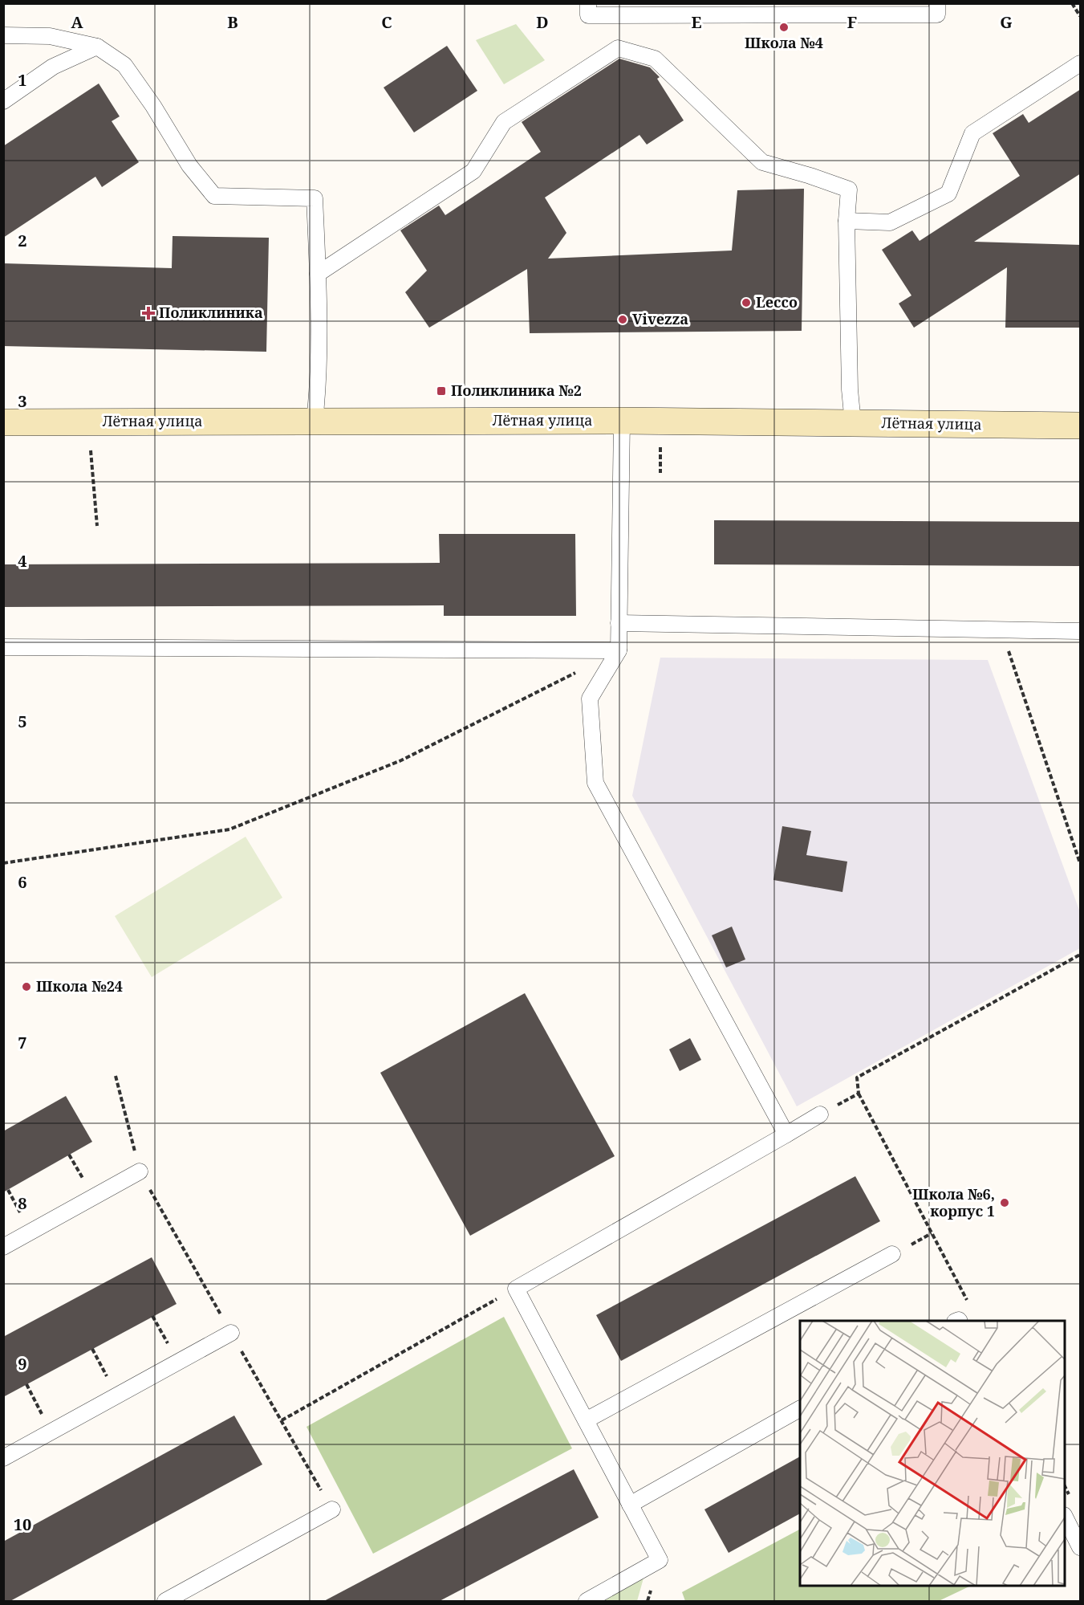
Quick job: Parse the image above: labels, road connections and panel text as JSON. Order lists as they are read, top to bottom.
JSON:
{
  "streets": {
    "street": ["Лётная улица"]
  },
  "places": {
    "other": [
      "Школа №4",
      "Lecco",
      "Vivezza",
      "Школа №24",
      "Школа №6, корпус 1"
    ],
    "health": ["Поликлиника"],
    "transit": ["Поликлиника №2"]
  },
  "grid": {
    "columns": [
      "A",
      "B",
      "C",
      "D",
      "E",
      "F",
      "G"
    ],
    "rows": [
      "1",
      "2",
      "3",
      "4",
      "5",
      "6",
      "7",
      "8",
      "9",
      "10"
    ]
  }
}
